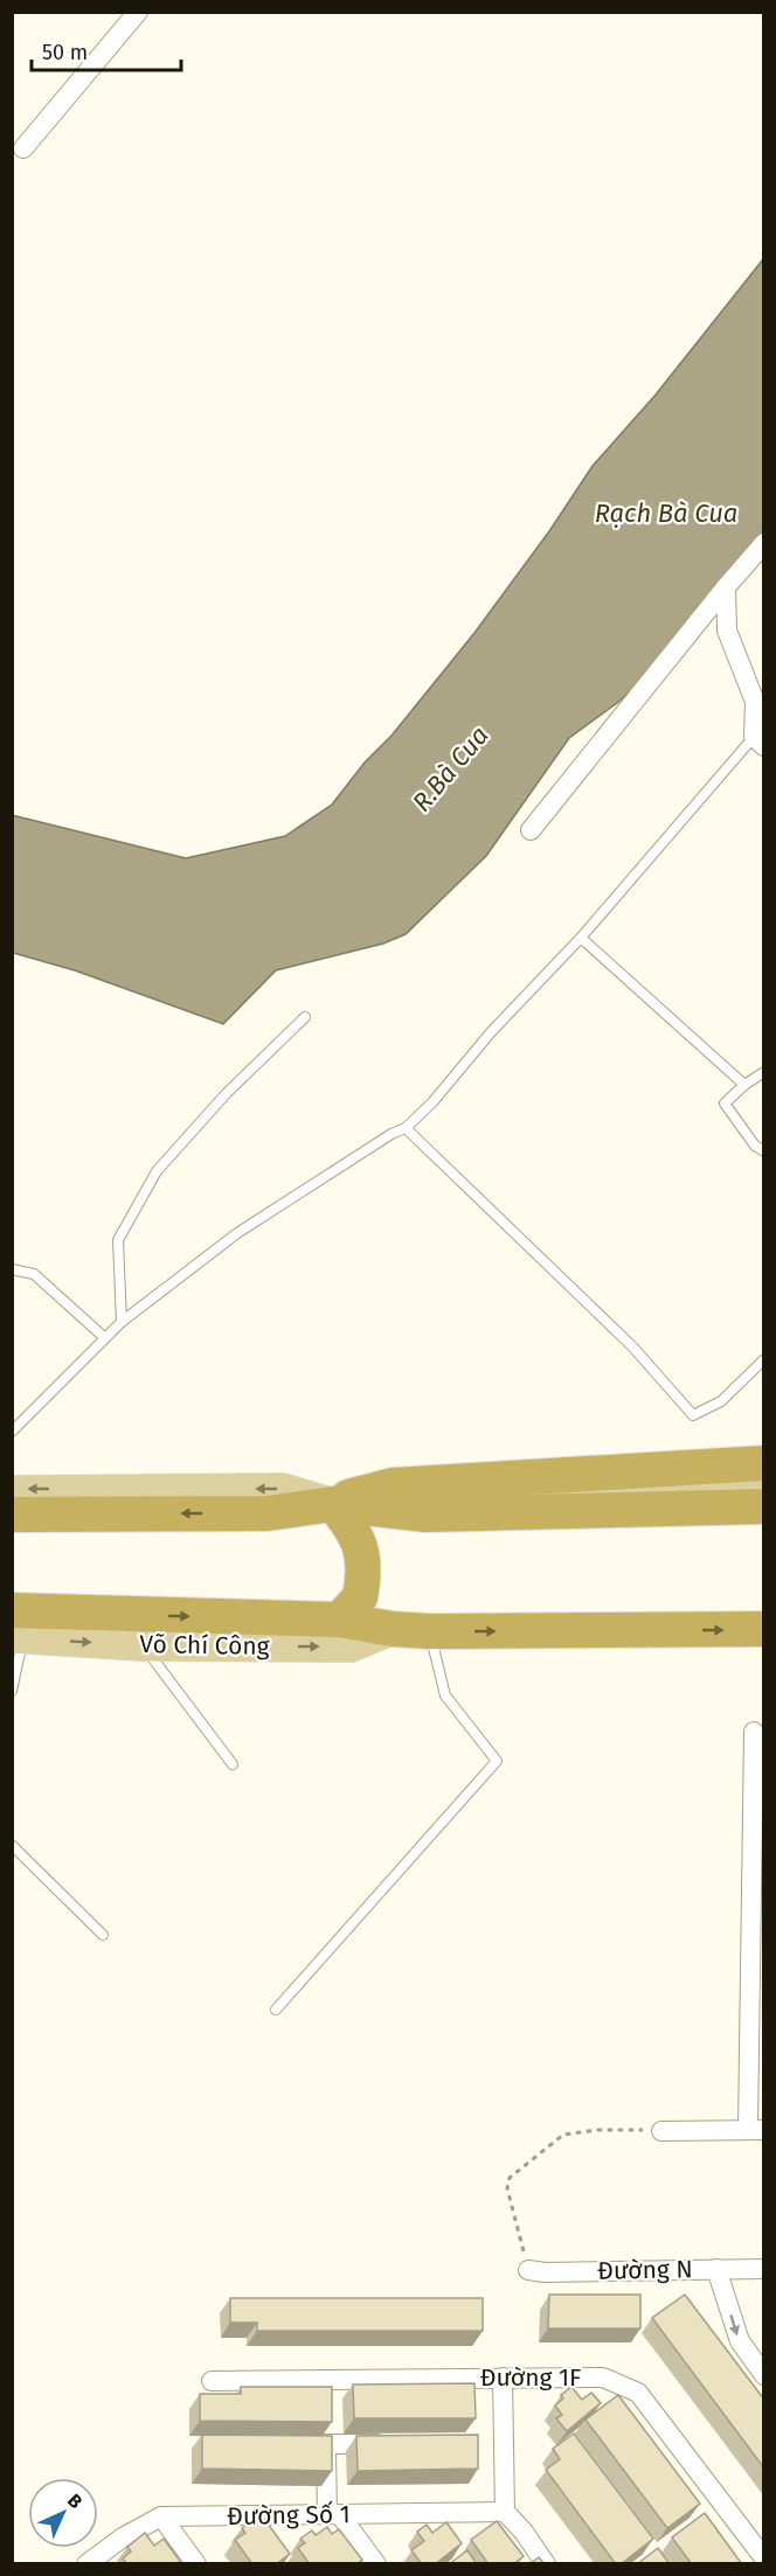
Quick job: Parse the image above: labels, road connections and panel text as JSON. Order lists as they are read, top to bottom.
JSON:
{
  "streets": {
    "highway": ["Võ Chí Công"],
    "street": ["Đường N", "Đường 1F", "Đường Số 1"]
  },
  "water": ["Rạch Bà Cua", "R.Bà Cua"],
  "scale_bar": "50 m",
  "north": "top right"
}
